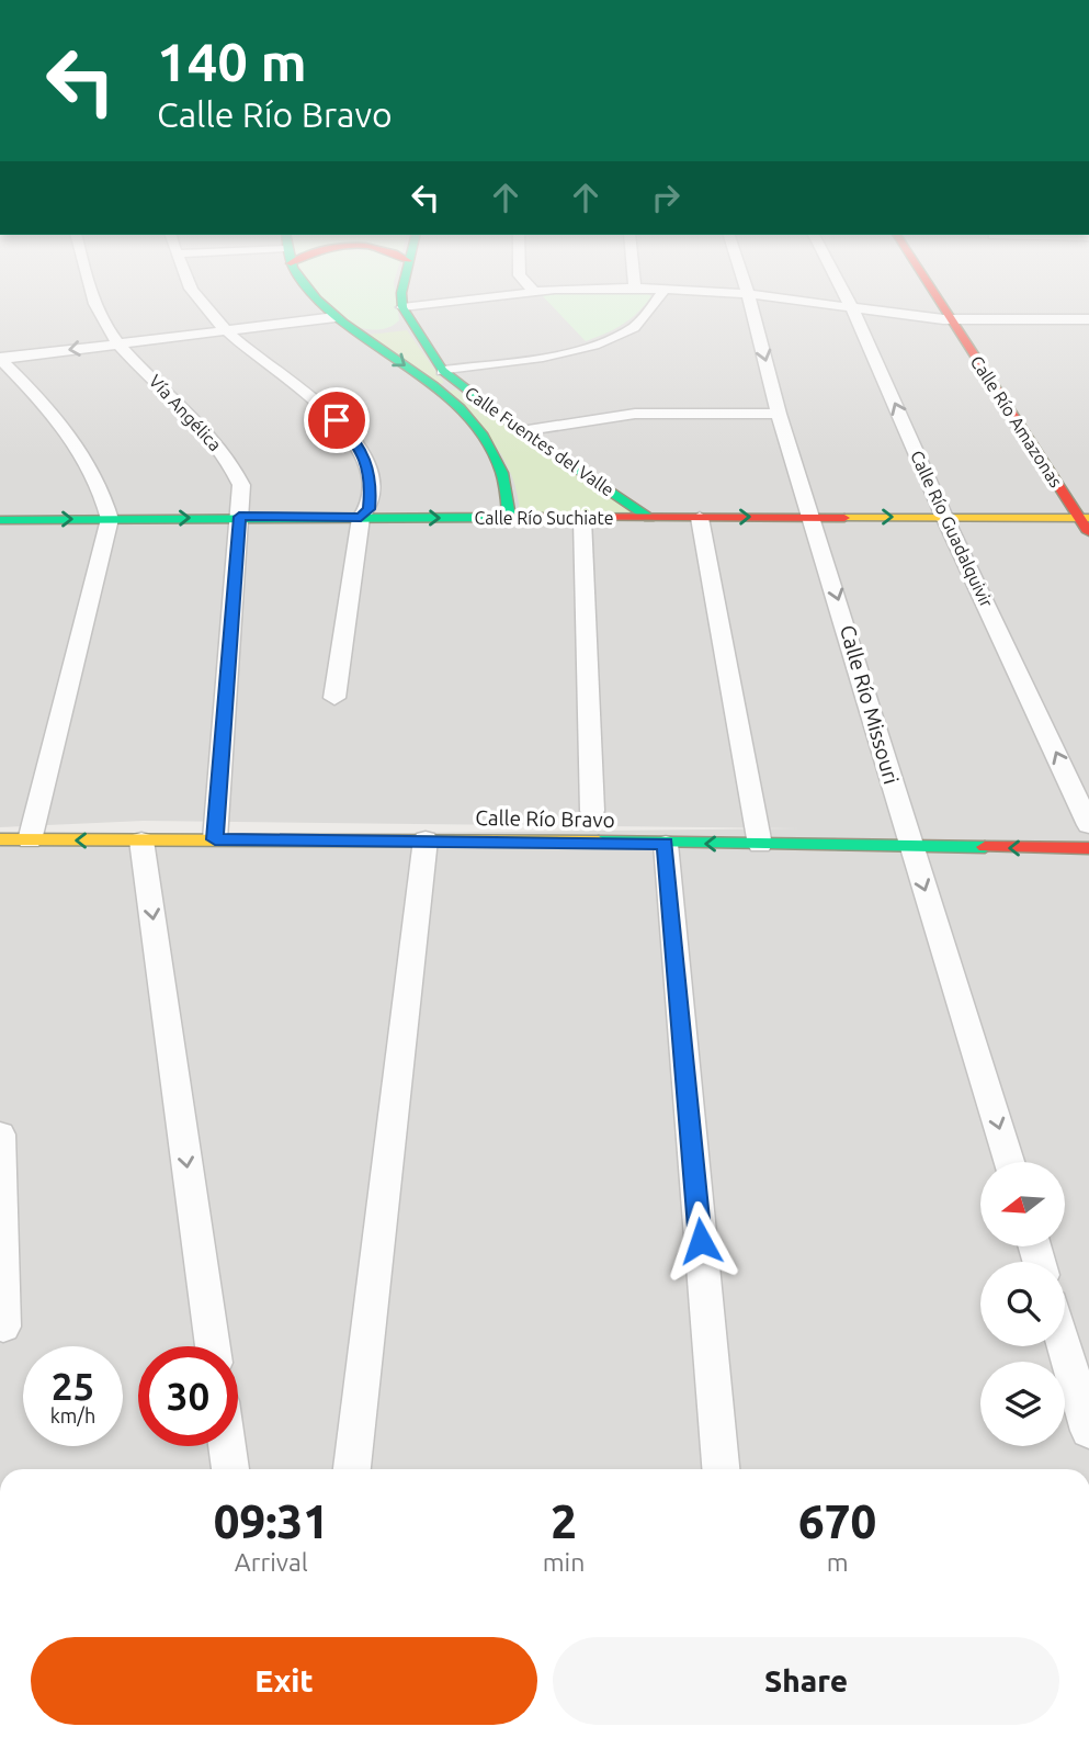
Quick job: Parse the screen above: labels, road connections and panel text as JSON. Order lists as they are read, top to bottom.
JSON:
{
  "streets": {
    "street": [
      "Vía Angélica",
      "Calle Río Amazonas",
      "Calle Fuentes del Valle",
      "Calle Río Suchiate",
      "Calle Río Guadalquivir",
      "Calle Río Missouri",
      "Calle Río Bravo"
    ]
  },
  "crossings": [
    ["Vía Angélica", "Calle Río Suchiate"],
    ["Vía Angélica", "Calle Río Bravo"],
    ["Calle Río Amazonas", "Calle Río Suchiate"],
    ["Calle Fuentes del Valle", "Calle Río Suchiate"],
    ["Calle Río Suchiate", "Calle Río Guadalquivir"],
    ["Calle Río Suchiate", "Calle Río Missouri"],
    ["Calle Río Missouri", "Calle Río Bravo"]
  ],
  "one_way": ["Calle Río Suchiate", "Calle Río Guadalquivir", "Calle Río Bravo"],
  "north": "left",
  "page": {
    "turn": ["140 m", "Calle Río Bravo"],
    "speed": "25 km/h",
    "limit": "30",
    "eta": [
      "09:31",
      "Arrival",
      "2",
      "min",
      "670",
      "m"
    ],
    "buttons": ["Exit", "Share"]
  }
}
